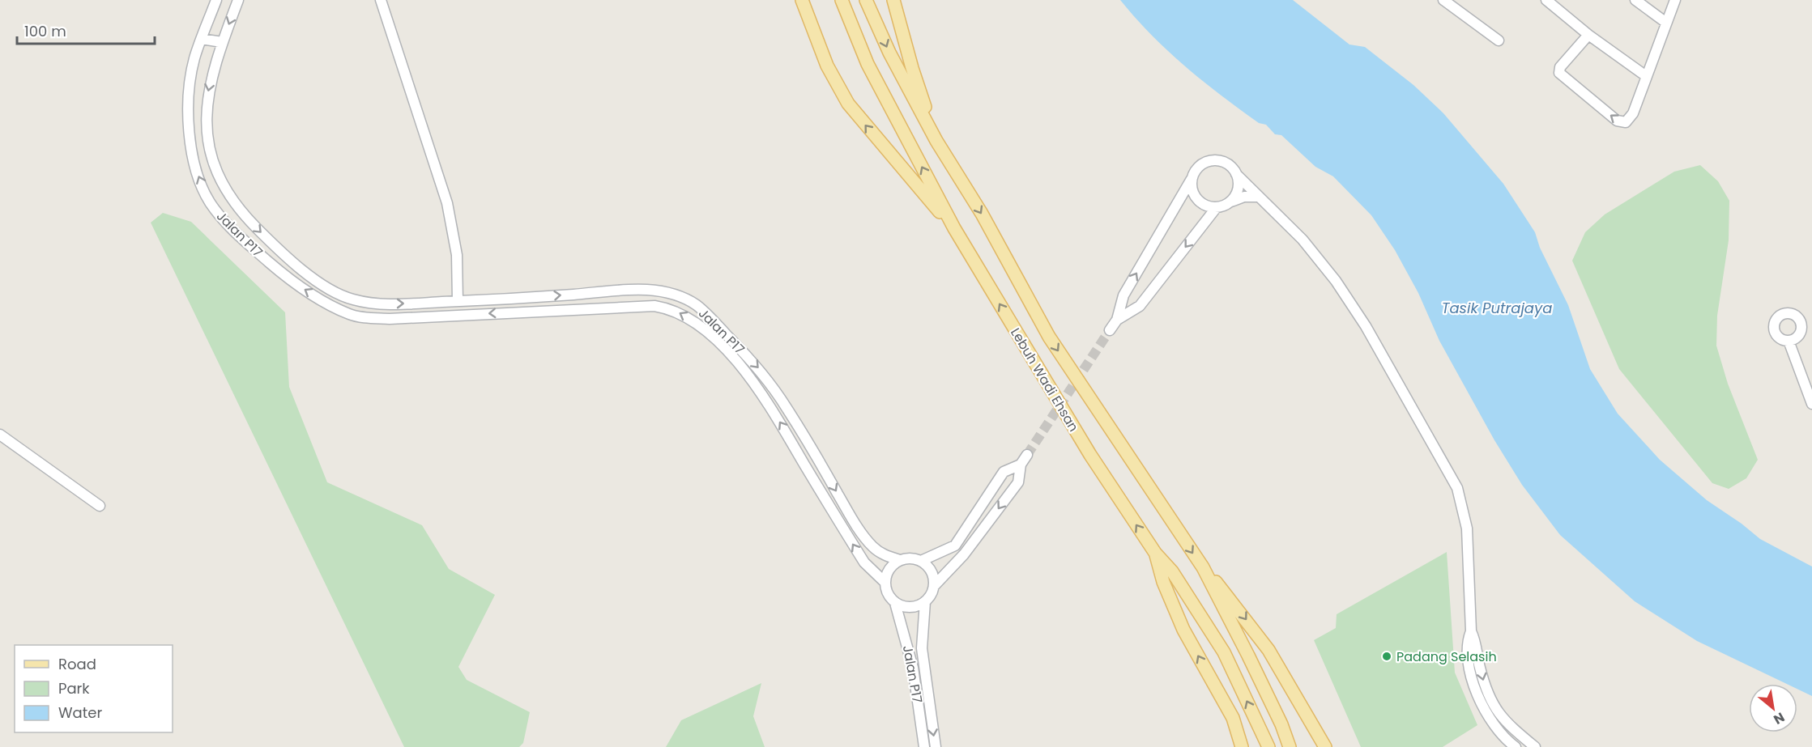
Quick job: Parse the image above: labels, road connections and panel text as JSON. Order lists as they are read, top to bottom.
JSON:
{
  "streets": {
    "main road": ["Lebuh Wadi Ehsan"],
    "street": ["Jalan P17"]
  },
  "water": ["Tasik Putrajaya"],
  "places": ["Padang Selasih"],
  "legend": ["Road", "Park", "Water"],
  "scale_bar": "100 m",
  "north": "bottom right"
}
